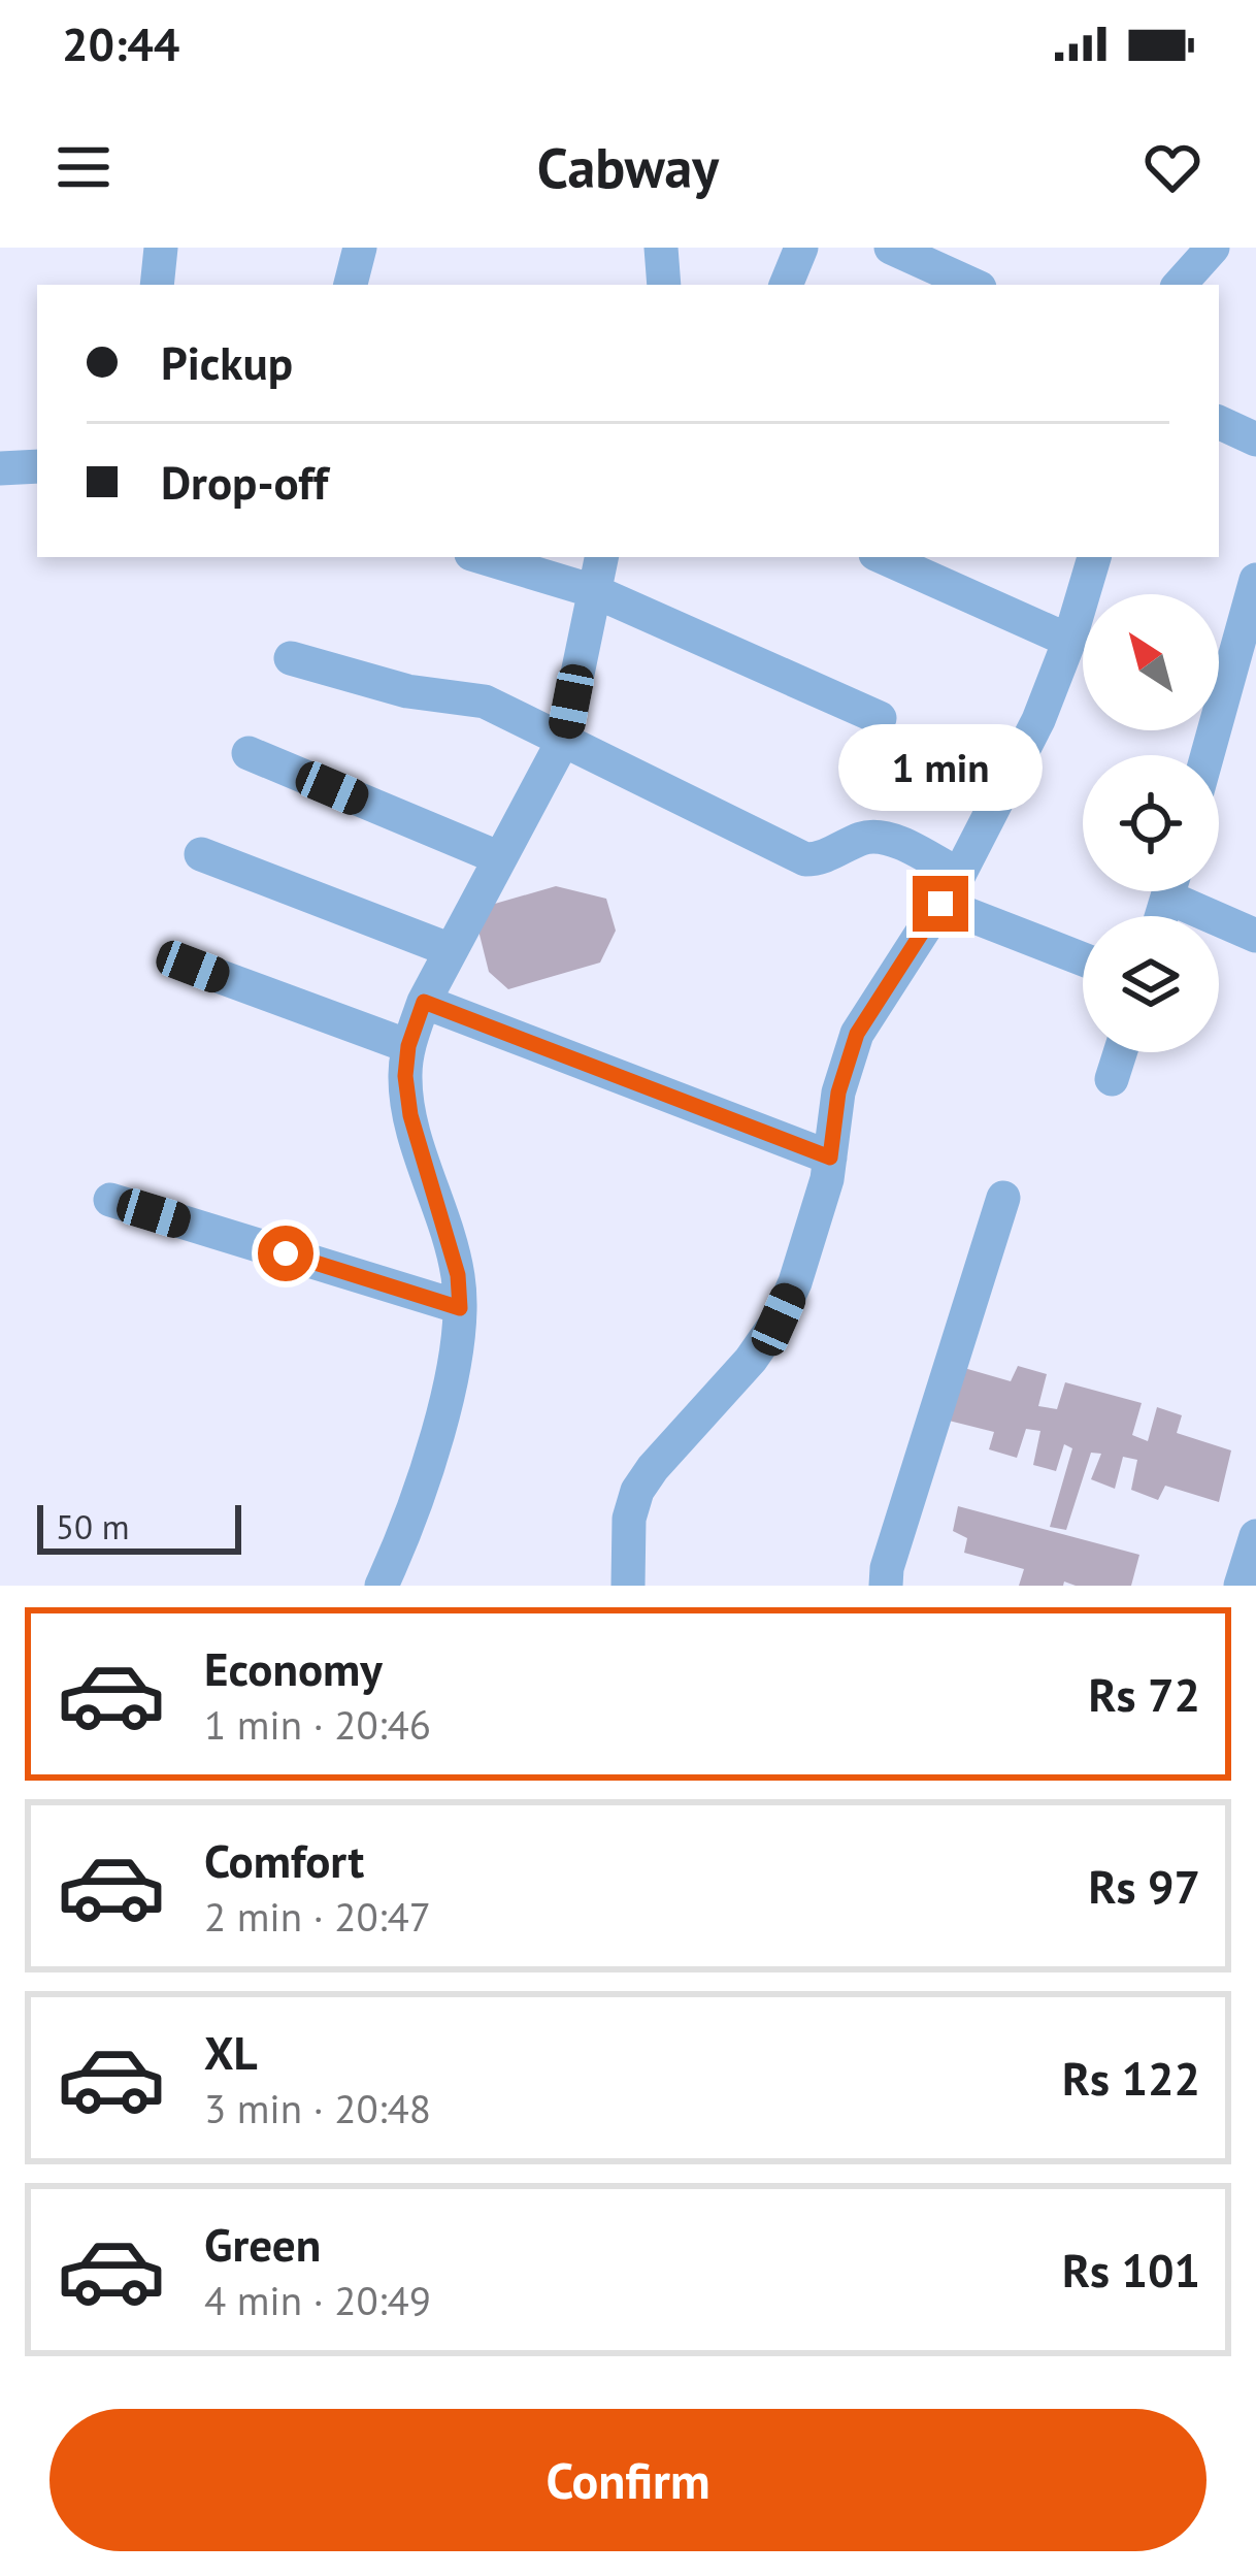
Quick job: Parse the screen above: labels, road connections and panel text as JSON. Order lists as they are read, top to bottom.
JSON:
{
  "scale_bar": "50 m",
  "north": "top left",
  "page": {
    "status": "20:44",
    "header": "Cabway",
    "banner": ["Pickup", "Drop-off"],
    "bubble": "1 min",
    "scale": "50 m",
    "list": [
      {
        "name": "Economy",
        "note": "1 min · 20:46",
        "value": "Rs 72"
      },
      {
        "name": "Comfort",
        "note": "2 min · 20:47",
        "value": "Rs 97"
      },
      {
        "name": "XL",
        "note": "3 min · 20:48",
        "value": "Rs 122"
      },
      {
        "name": "Green",
        "note": "4 min · 20:49",
        "value": "Rs 101"
      }
    ],
    "buttons": "Confirm"
  }
}
